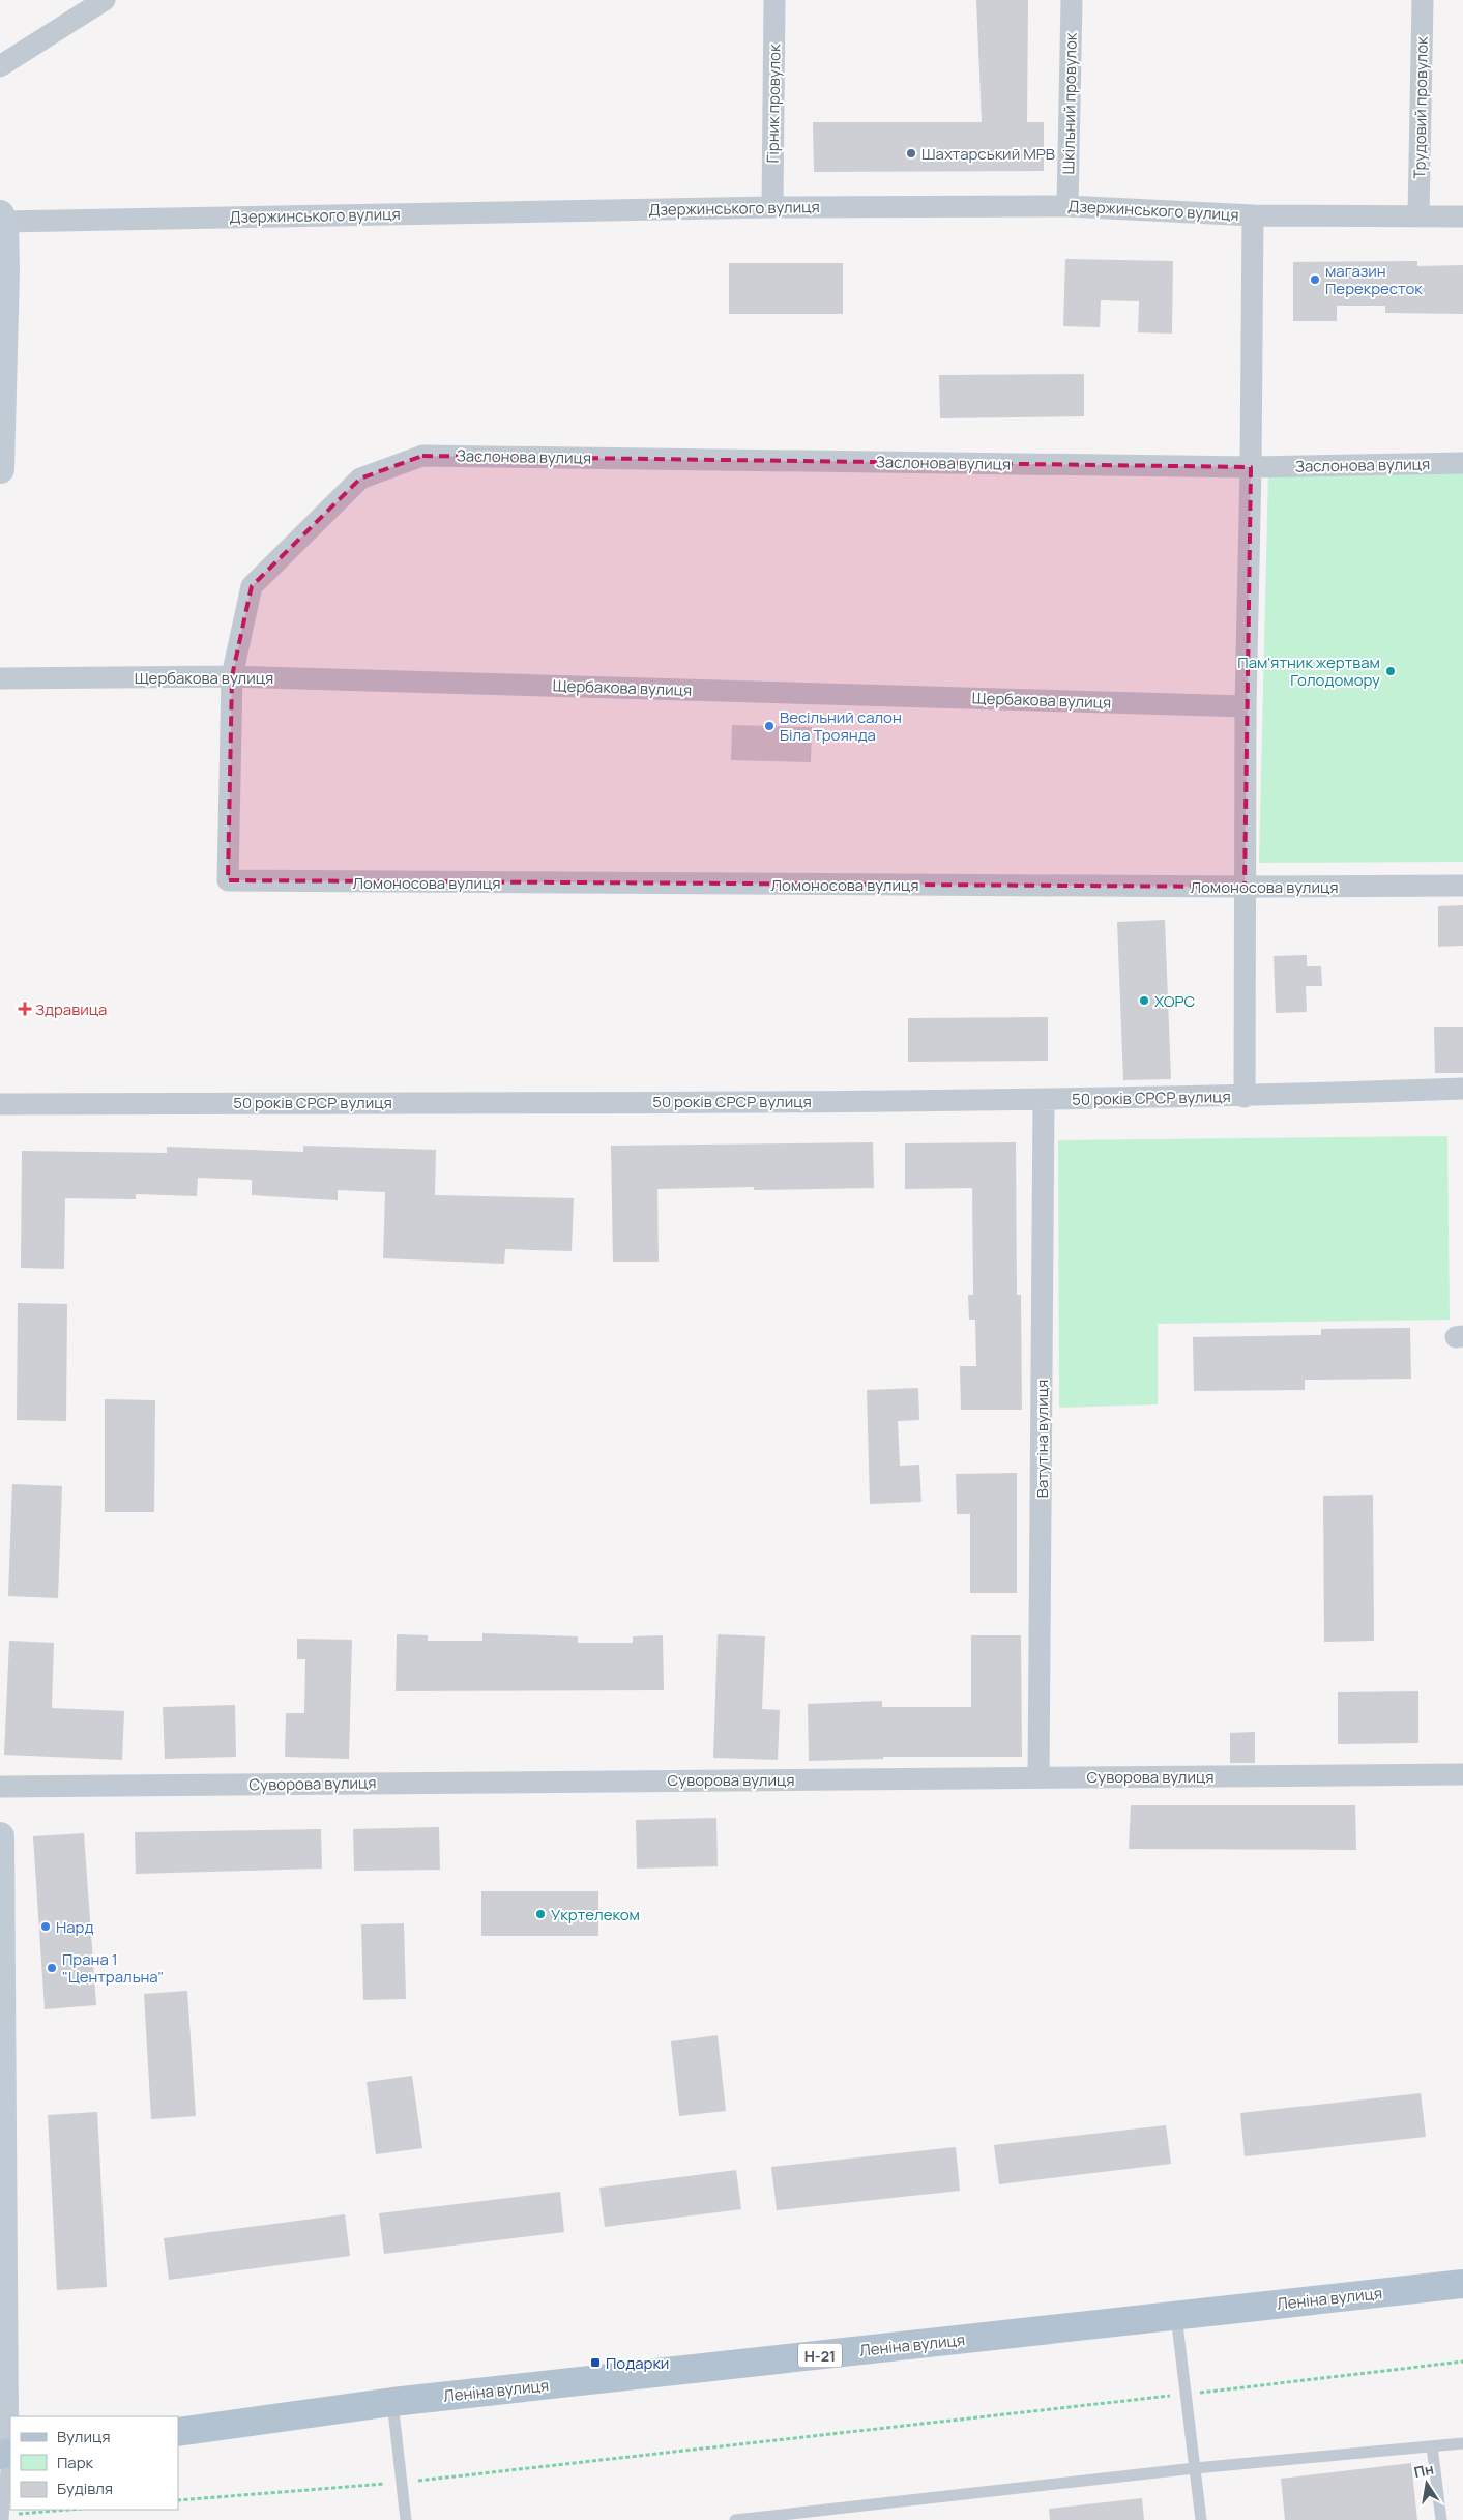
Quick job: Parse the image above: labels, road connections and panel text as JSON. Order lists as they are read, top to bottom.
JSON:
{
  "streets": {
    "main road": ["Леніна вулиця", "Н-21"],
    "street": [
      "Гірник провулок",
      "Шкільний провулок",
      "Трудовий провулок",
      "Дзержинського вулиця",
      "Заслонова вулиця",
      "Щербакова вулиця",
      "Ломоносова вулиця",
      "50 років СРСР вулиця",
      "Ватутіна вулиця",
      "Суворова вулиця"
    ]
  },
  "crossings": [
    ["Гірник провулок", "Дзержинського вулиця"],
    ["Шкільний провулок", "Дзержинського вулиця"],
    ["Трудовий провулок", "Дзержинського вулиця"],
    ["Заслонова вулиця", "Щербакова вулиця"],
    ["Заслонова вулиця", "Ломоносова вулиця"],
    ["Щербакова вулиця", "Ломоносова вулиця"],
    ["50 років СРСР вулиця", "Ватутіна вулиця"],
    ["Ватутіна вулиця", "Суворова вулиця"]
  ],
  "places": {
    "other": [
      "Шахтарський МРВ",
      "магазин Перекресток",
      "Пам'ятник жертвам Голодомору",
      "Весільний салон Біла Троянда",
      "ХОРС",
      "Укртелеком",
      "Нард",
      "Прана 1 \"Центральна\""
    ],
    "health": ["Здравица"],
    "transit": ["Подарки"]
  },
  "legend": ["Вулиця", "Парк", "Будівля"],
  "north": "top"
}
